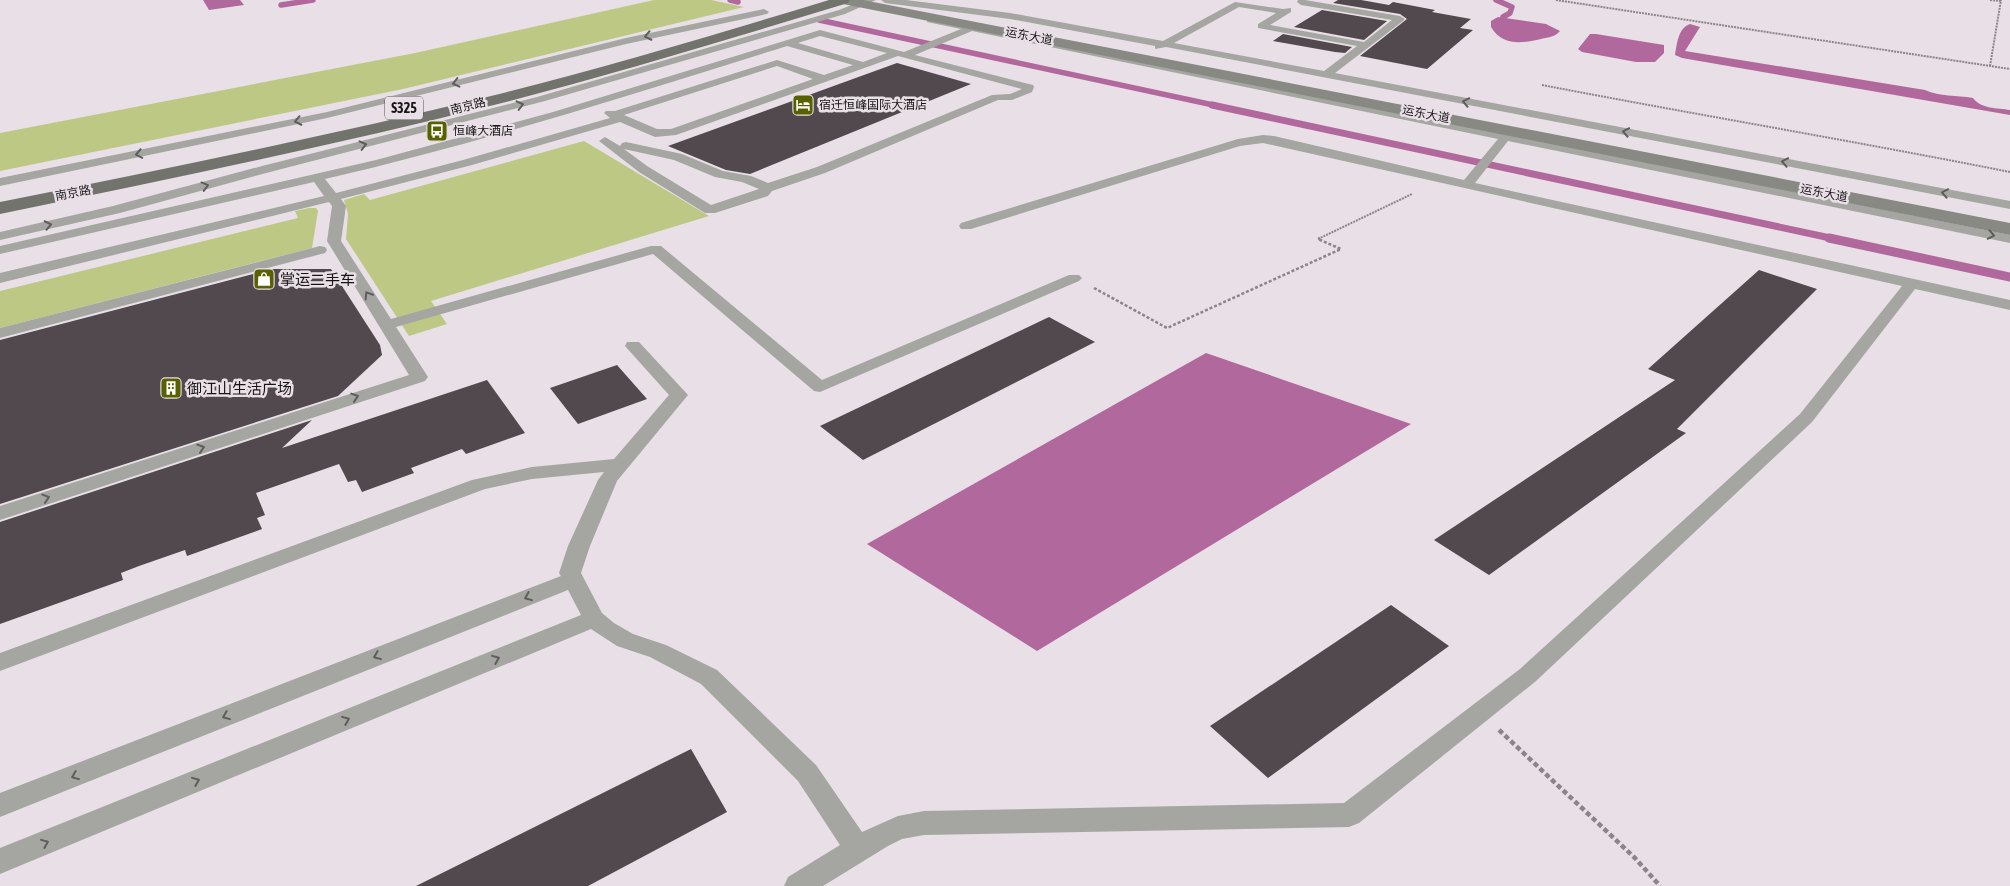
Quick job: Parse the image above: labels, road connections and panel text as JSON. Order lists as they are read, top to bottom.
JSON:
{
  "streets": {
    "main road": ["运东大道", "南京路", "S325"]
  },
  "crossings": [
    ["运东大道", "南京路"]
  ],
  "places": {
    "hotel": ["宿迁恒峰国际大酒店"],
    "bus stop": ["恒峰大酒店"],
    "shop": ["掌运二手车"],
    "building": ["御江山生活广场"]
  }
}
